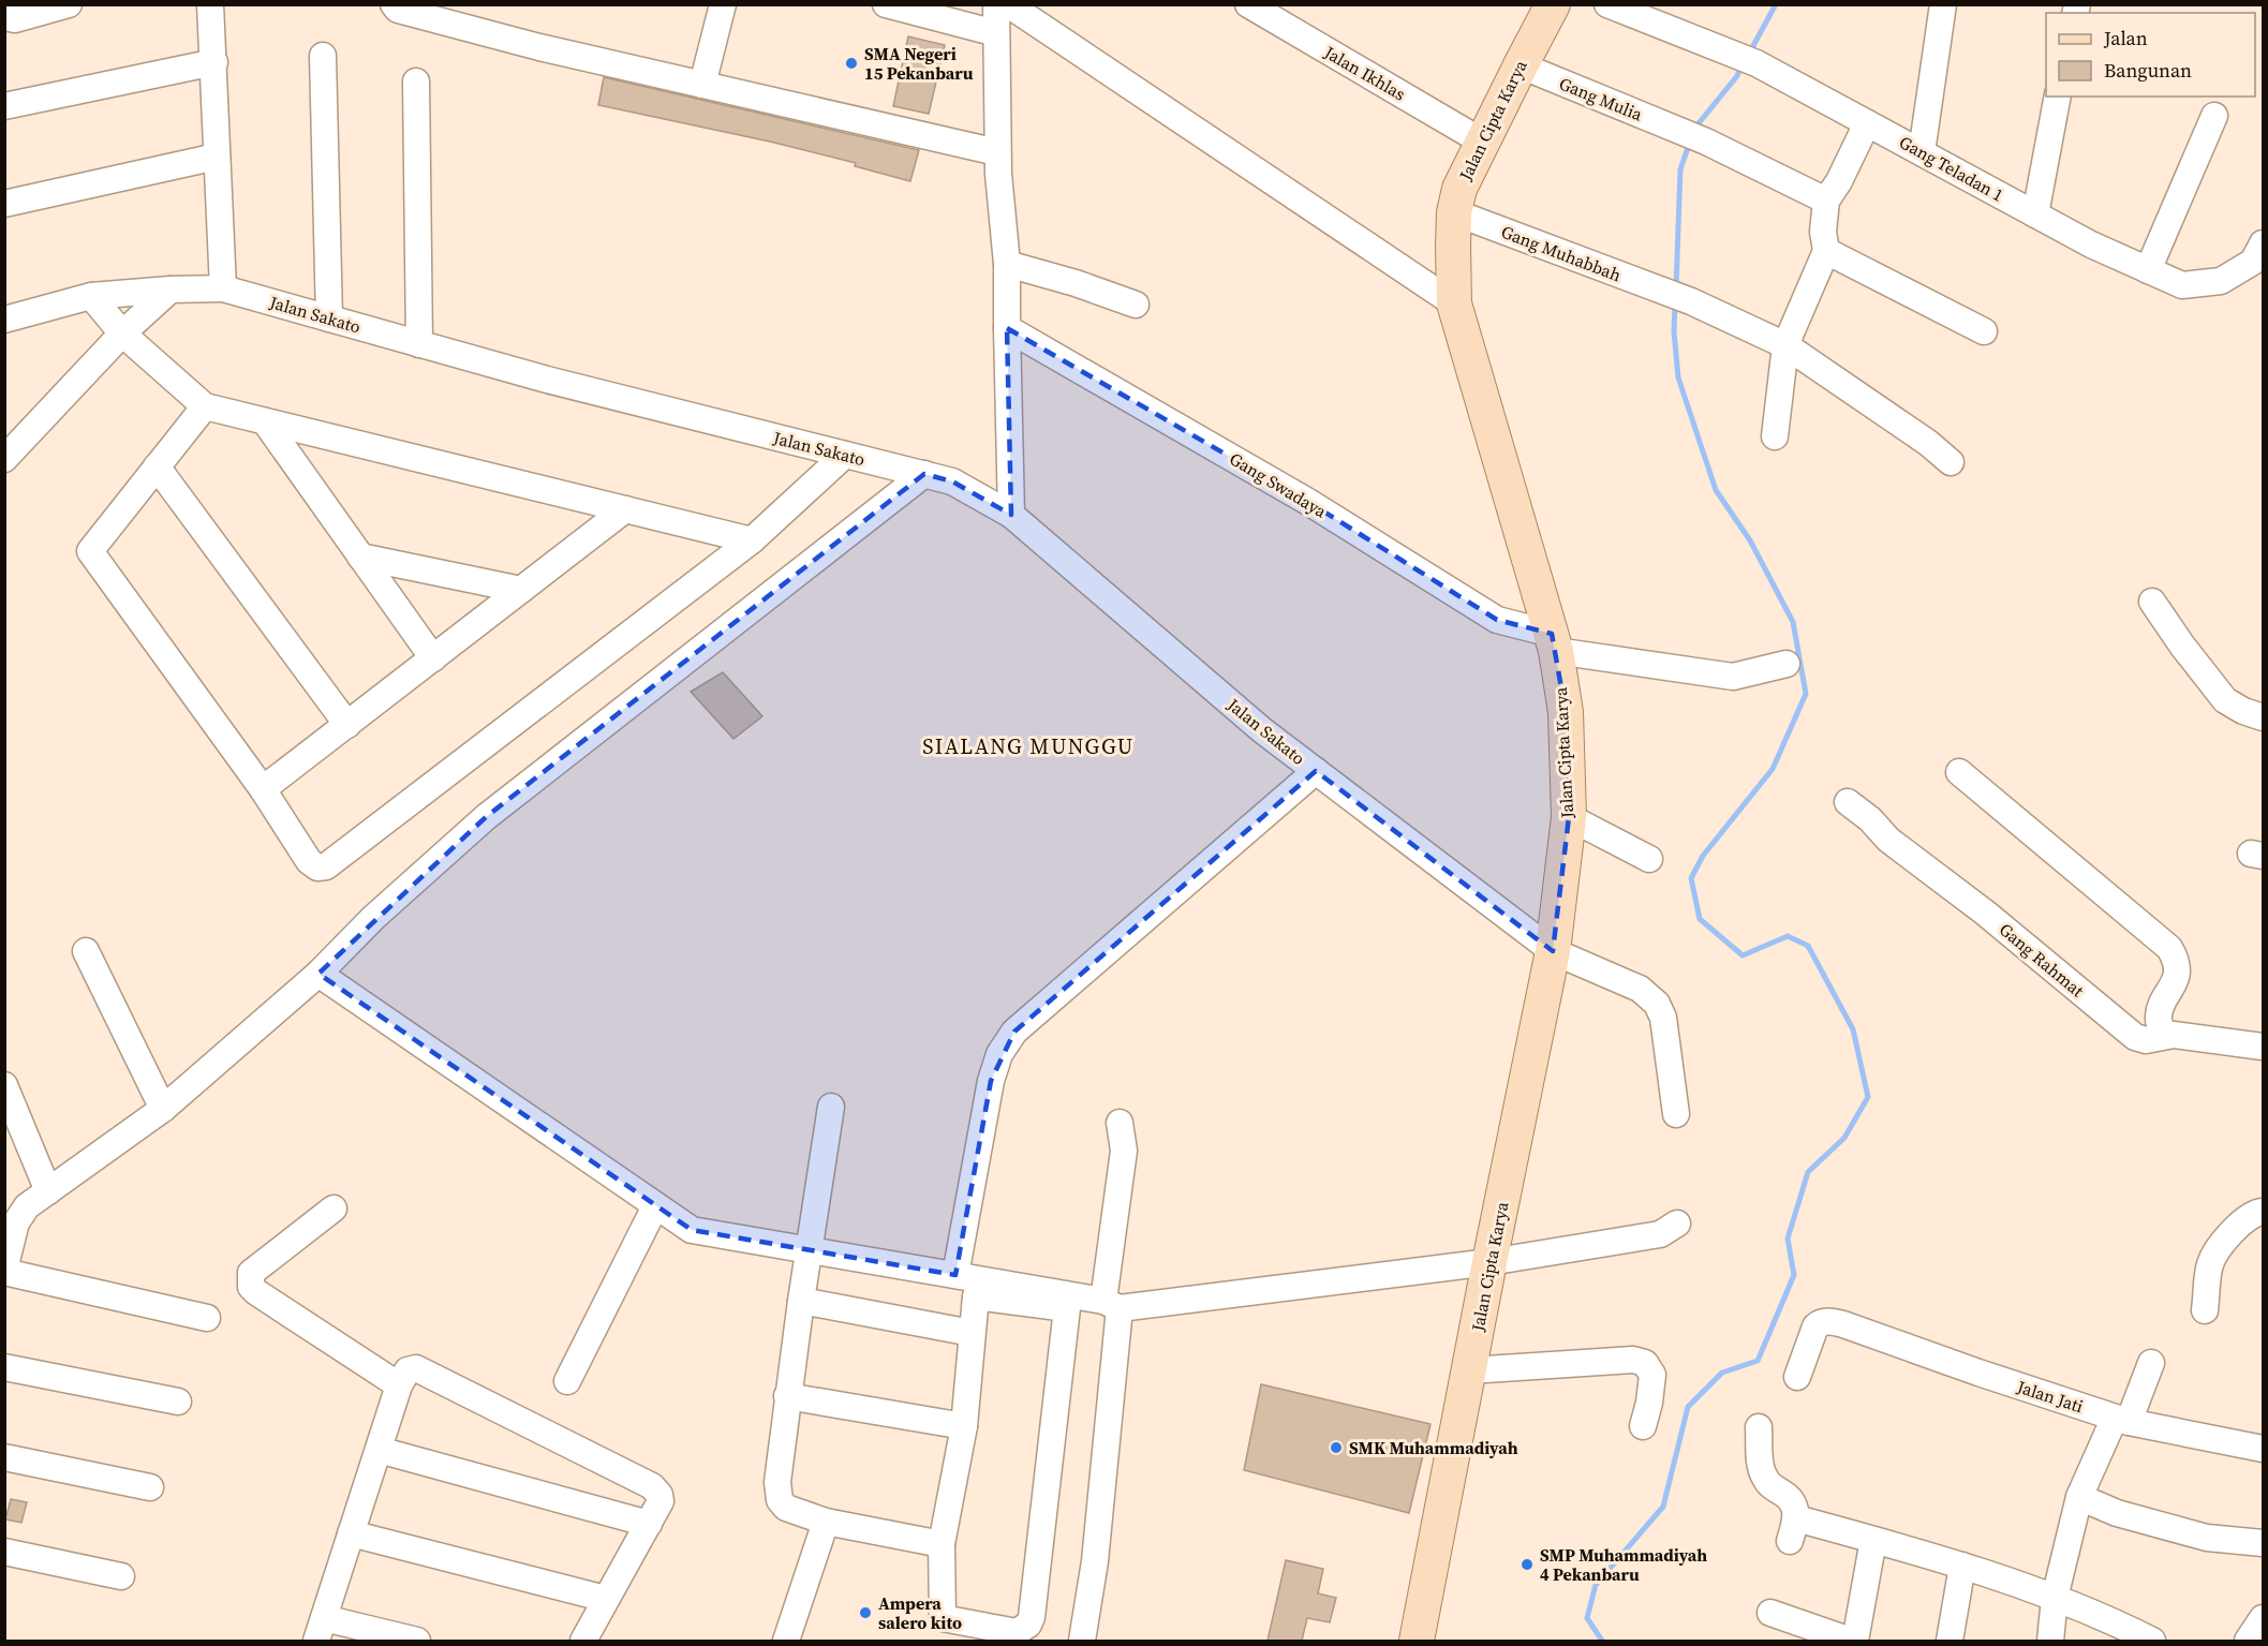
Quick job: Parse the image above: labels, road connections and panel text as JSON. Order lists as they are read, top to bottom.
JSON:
{
  "streets": {
    "main road": ["Jalan Cipta Karya"],
    "street": [
      "Jalan Ikhlas",
      "Gang Mulia",
      "Gang Teladan 1",
      "Gang Muhabbah",
      "Jalan Sakato",
      "Gang Swadaya",
      "Gang Rahmat",
      "Jalan Jati"
    ]
  },
  "crossings": [
    ["Jalan Ikhlas", "Jalan Cipta Karya"],
    ["Gang Mulia", "Jalan Cipta Karya"],
    ["Jalan Cipta Karya", "Gang Muhabbah"],
    ["Jalan Cipta Karya", "Jalan Sakato"],
    ["Jalan Cipta Karya", "Gang Swadaya"]
  ],
  "districts": ["SIALANG MUNGGU"],
  "places": [
    "SMA Negeri 15 Pekanbaru",
    "SMK Muhammadiyah",
    "SMP Muhammadiyah 4 Pekanbaru",
    "Ampera salero kito"
  ],
  "legend": ["Jalan", "Bangunan"]
}
